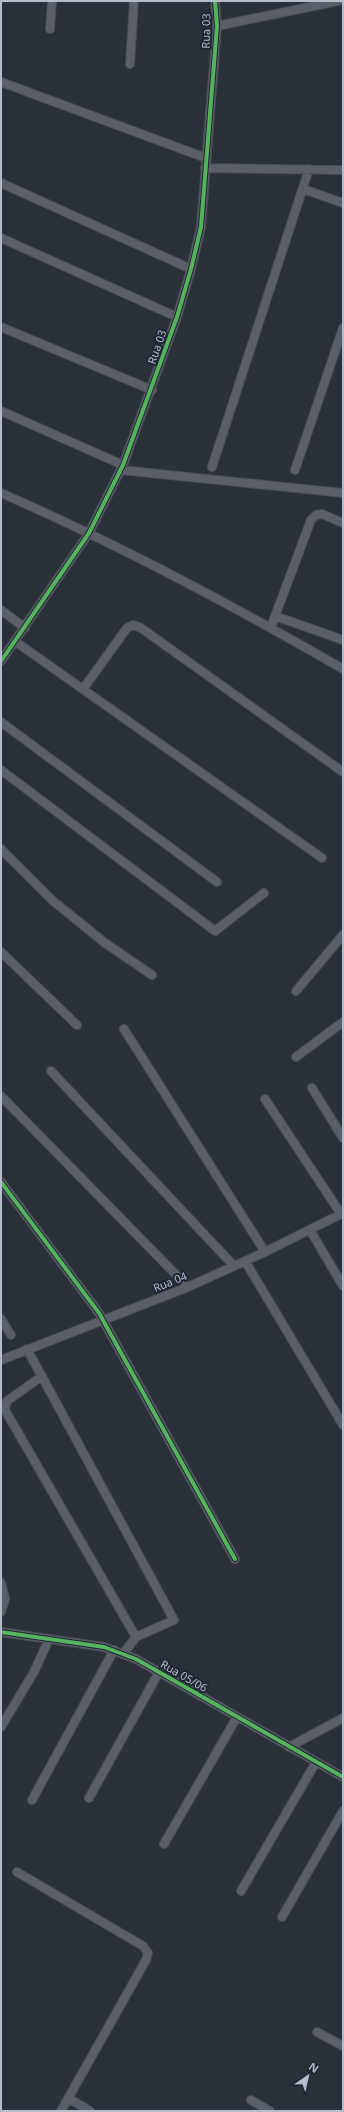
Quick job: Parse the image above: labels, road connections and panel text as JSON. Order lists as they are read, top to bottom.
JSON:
{
  "streets": {
    "street": ["Rua 03", "Rua 04", "Rua 05/06"]
  },
  "north": "top right"
}
